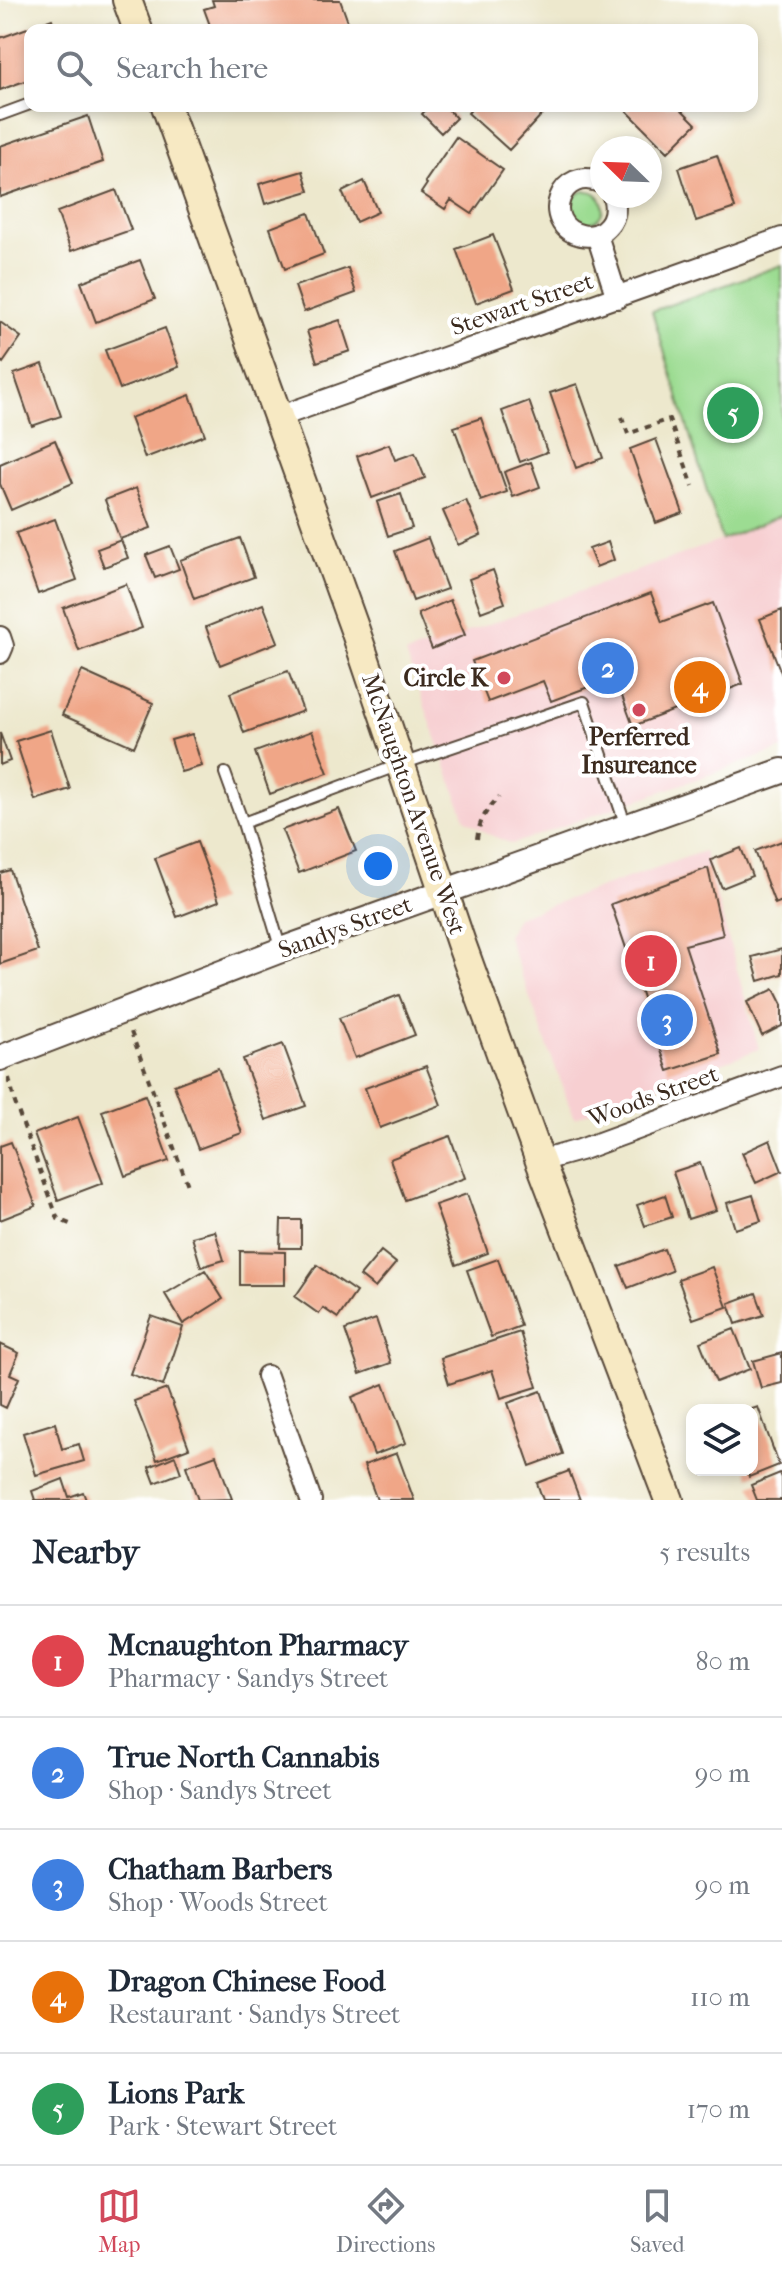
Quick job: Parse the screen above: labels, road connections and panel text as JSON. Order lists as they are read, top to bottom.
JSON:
{
  "streets": {
    "main road": ["McNaughton Avenue West"],
    "street": ["Stewart Street", "Sandys Street", "Woods Street"]
  },
  "crossings": [
    ["Stewart Street", "McNaughton Avenue West"],
    ["McNaughton Avenue West", "Sandys Street"],
    ["McNaughton Avenue West", "Woods Street"]
  ],
  "places": ["Circle K", "Perferred Insureance"],
  "north": "top left",
  "page": {
    "search": "Search here",
    "pins": [
      "5",
      "2",
      "4",
      "1",
      "3"
    ],
    "heading": ["Nearby", "5 results"],
    "list": [
      {
        "mark": "1",
        "name": "Mcnaughton Pharmacy",
        "note": "Pharmacy · Sandys Street",
        "value": "80 m"
      },
      {
        "mark": "2",
        "name": "True North Cannabis",
        "note": "Shop · Sandys Street",
        "value": "90 m"
      },
      {
        "mark": "3",
        "name": "Chatham Barbers",
        "note": "Shop · Woods Street",
        "value": "90 m"
      },
      {
        "mark": "4",
        "name": "Dragon Chinese Food",
        "note": "Restaurant · Sandys Street",
        "value": "110 m"
      },
      {
        "mark": "5",
        "name": "Lions Park",
        "note": "Park · Stewart Street",
        "value": "170 m"
      }
    ],
    "nav": ["Map", "Directions", "Saved"]
  }
}
